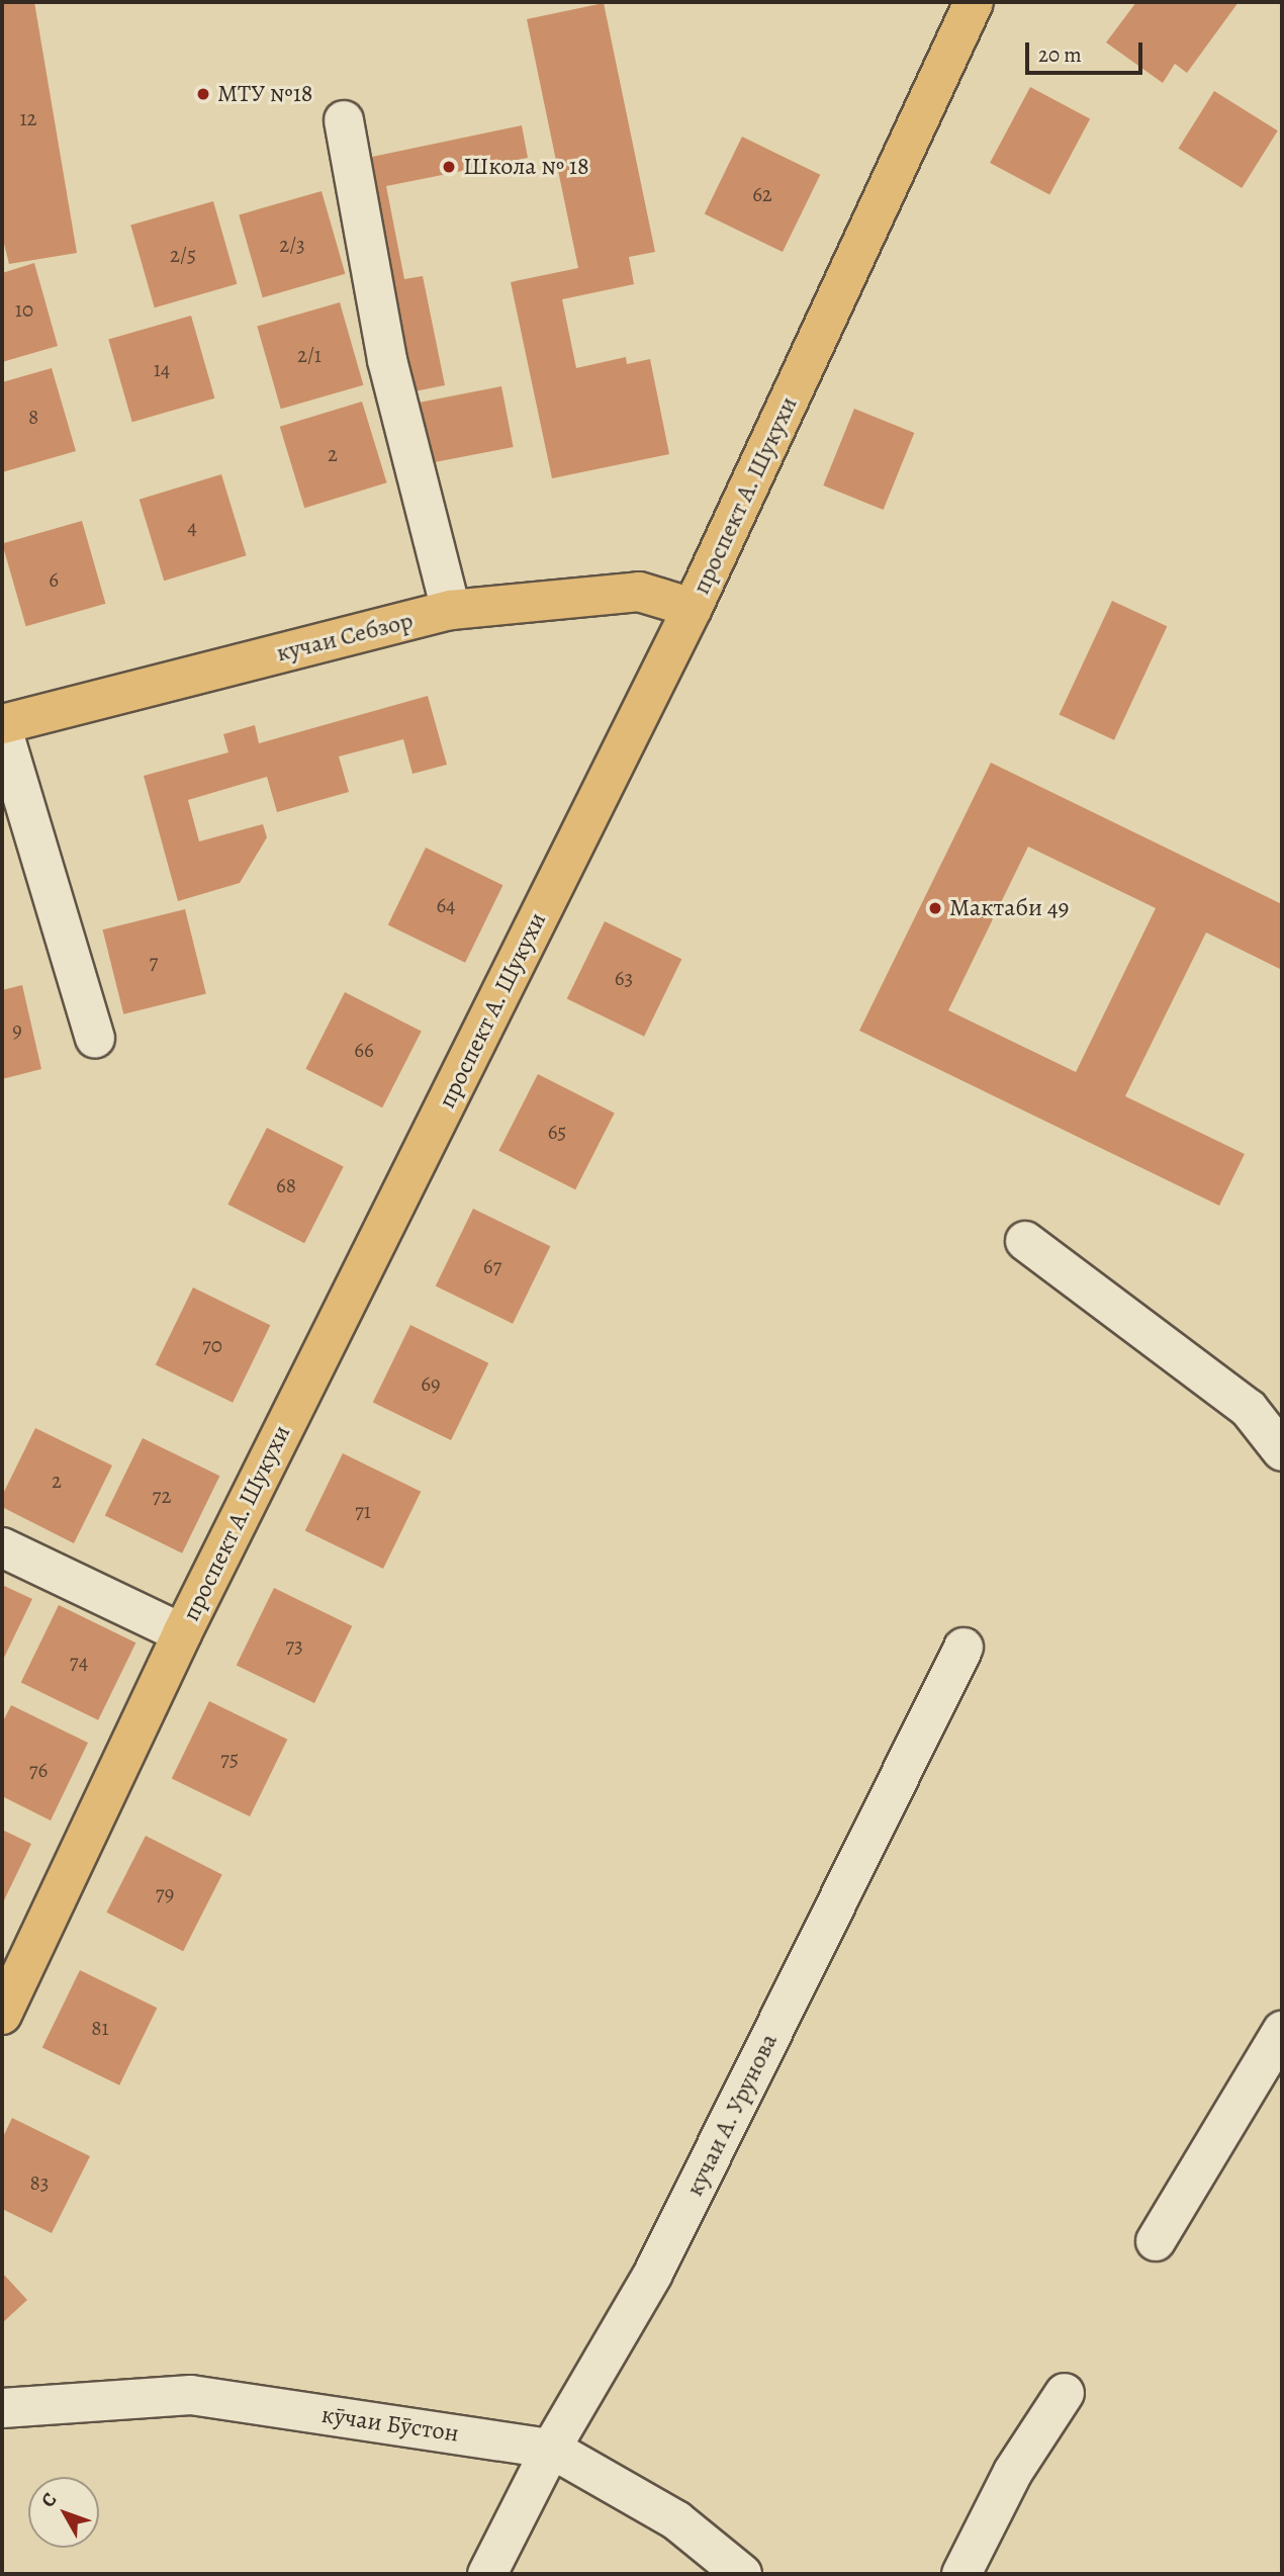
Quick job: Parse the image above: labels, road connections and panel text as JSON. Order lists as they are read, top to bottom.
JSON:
{
  "streets": {
    "main road": ["проспект А. Шукухи", "кучаи Себзор"],
    "street": ["кучаи А. Урунова", "кӯчаи Бӯстон"]
  },
  "crossings": [
    ["проспект А. Шукухи", "кучаи Себзор"],
    ["кучаи А. Урунова", "кӯчаи Бӯстон"]
  ],
  "places": ["МТУ №18", "Школа № 18", "Мактаби 49"],
  "house_numbers": [
    "12",
    "62",
    "2/3",
    "2/5",
    "10",
    "2/1",
    "14",
    "8",
    "2",
    "4",
    "6",
    "64",
    "7",
    "63",
    "9",
    "66",
    "65",
    "68",
    "67",
    "70",
    "69",
    "2",
    "72",
    "71",
    "73",
    "74",
    "75",
    "76",
    "79",
    "81",
    "83"
  ],
  "scale_bar": "20 m",
  "north": "top left"
}
